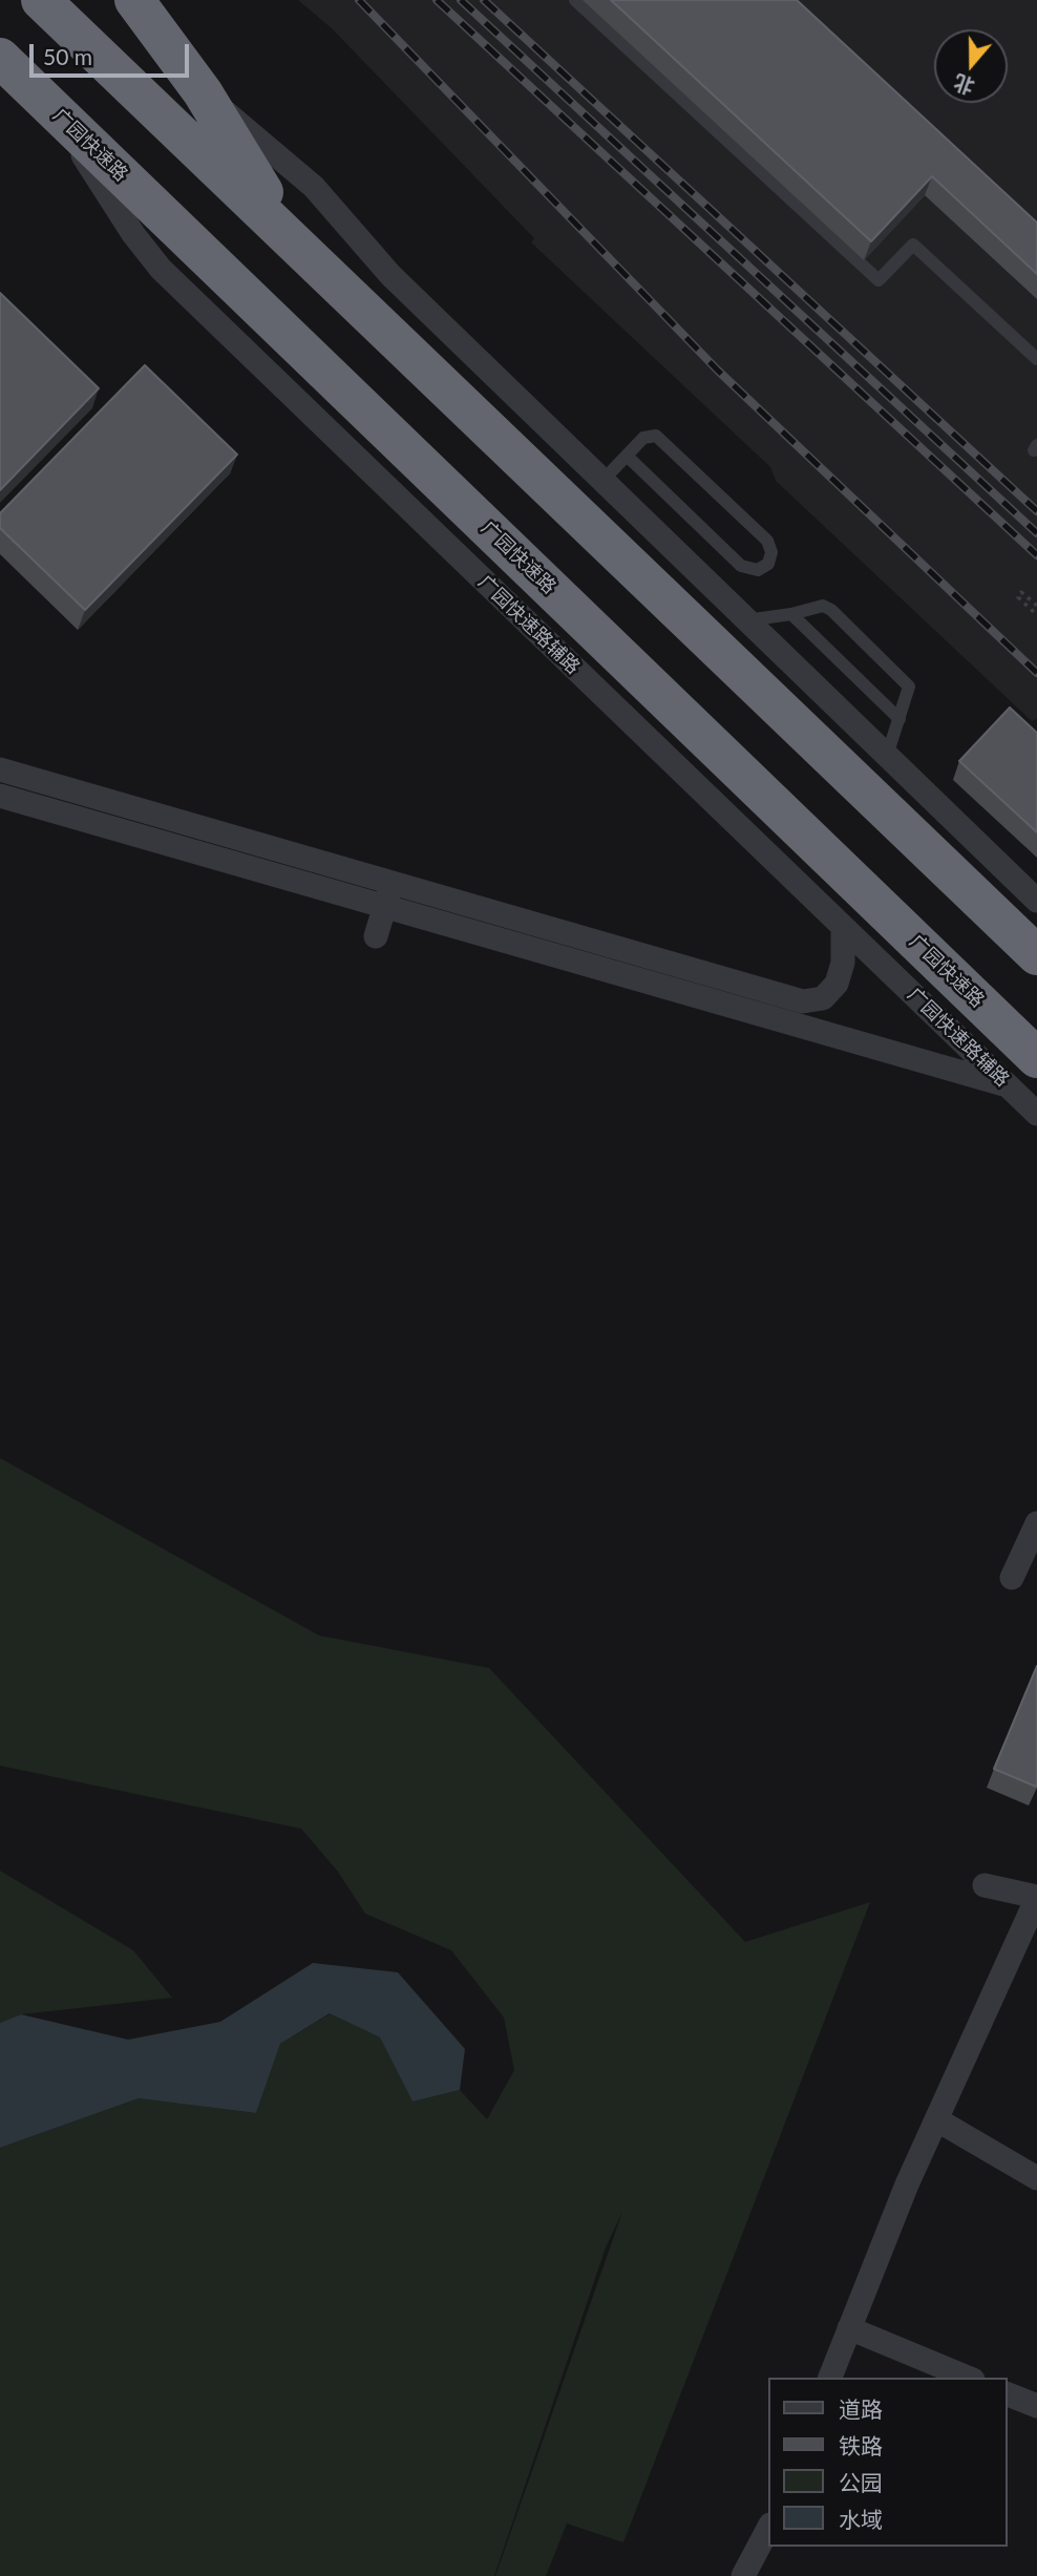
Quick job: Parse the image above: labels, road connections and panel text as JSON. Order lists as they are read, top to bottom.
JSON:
{
  "streets": {
    "highway": ["广园快速路"],
    "street": ["广园快速路辅路"]
  },
  "crossings": [
    ["广园快速路", "广园快速路辅路"]
  ],
  "legend": [
    "道路",
    "铁路",
    "公园",
    "水域"
  ],
  "scale_bar": "50 m",
  "north": "bottom"
}
